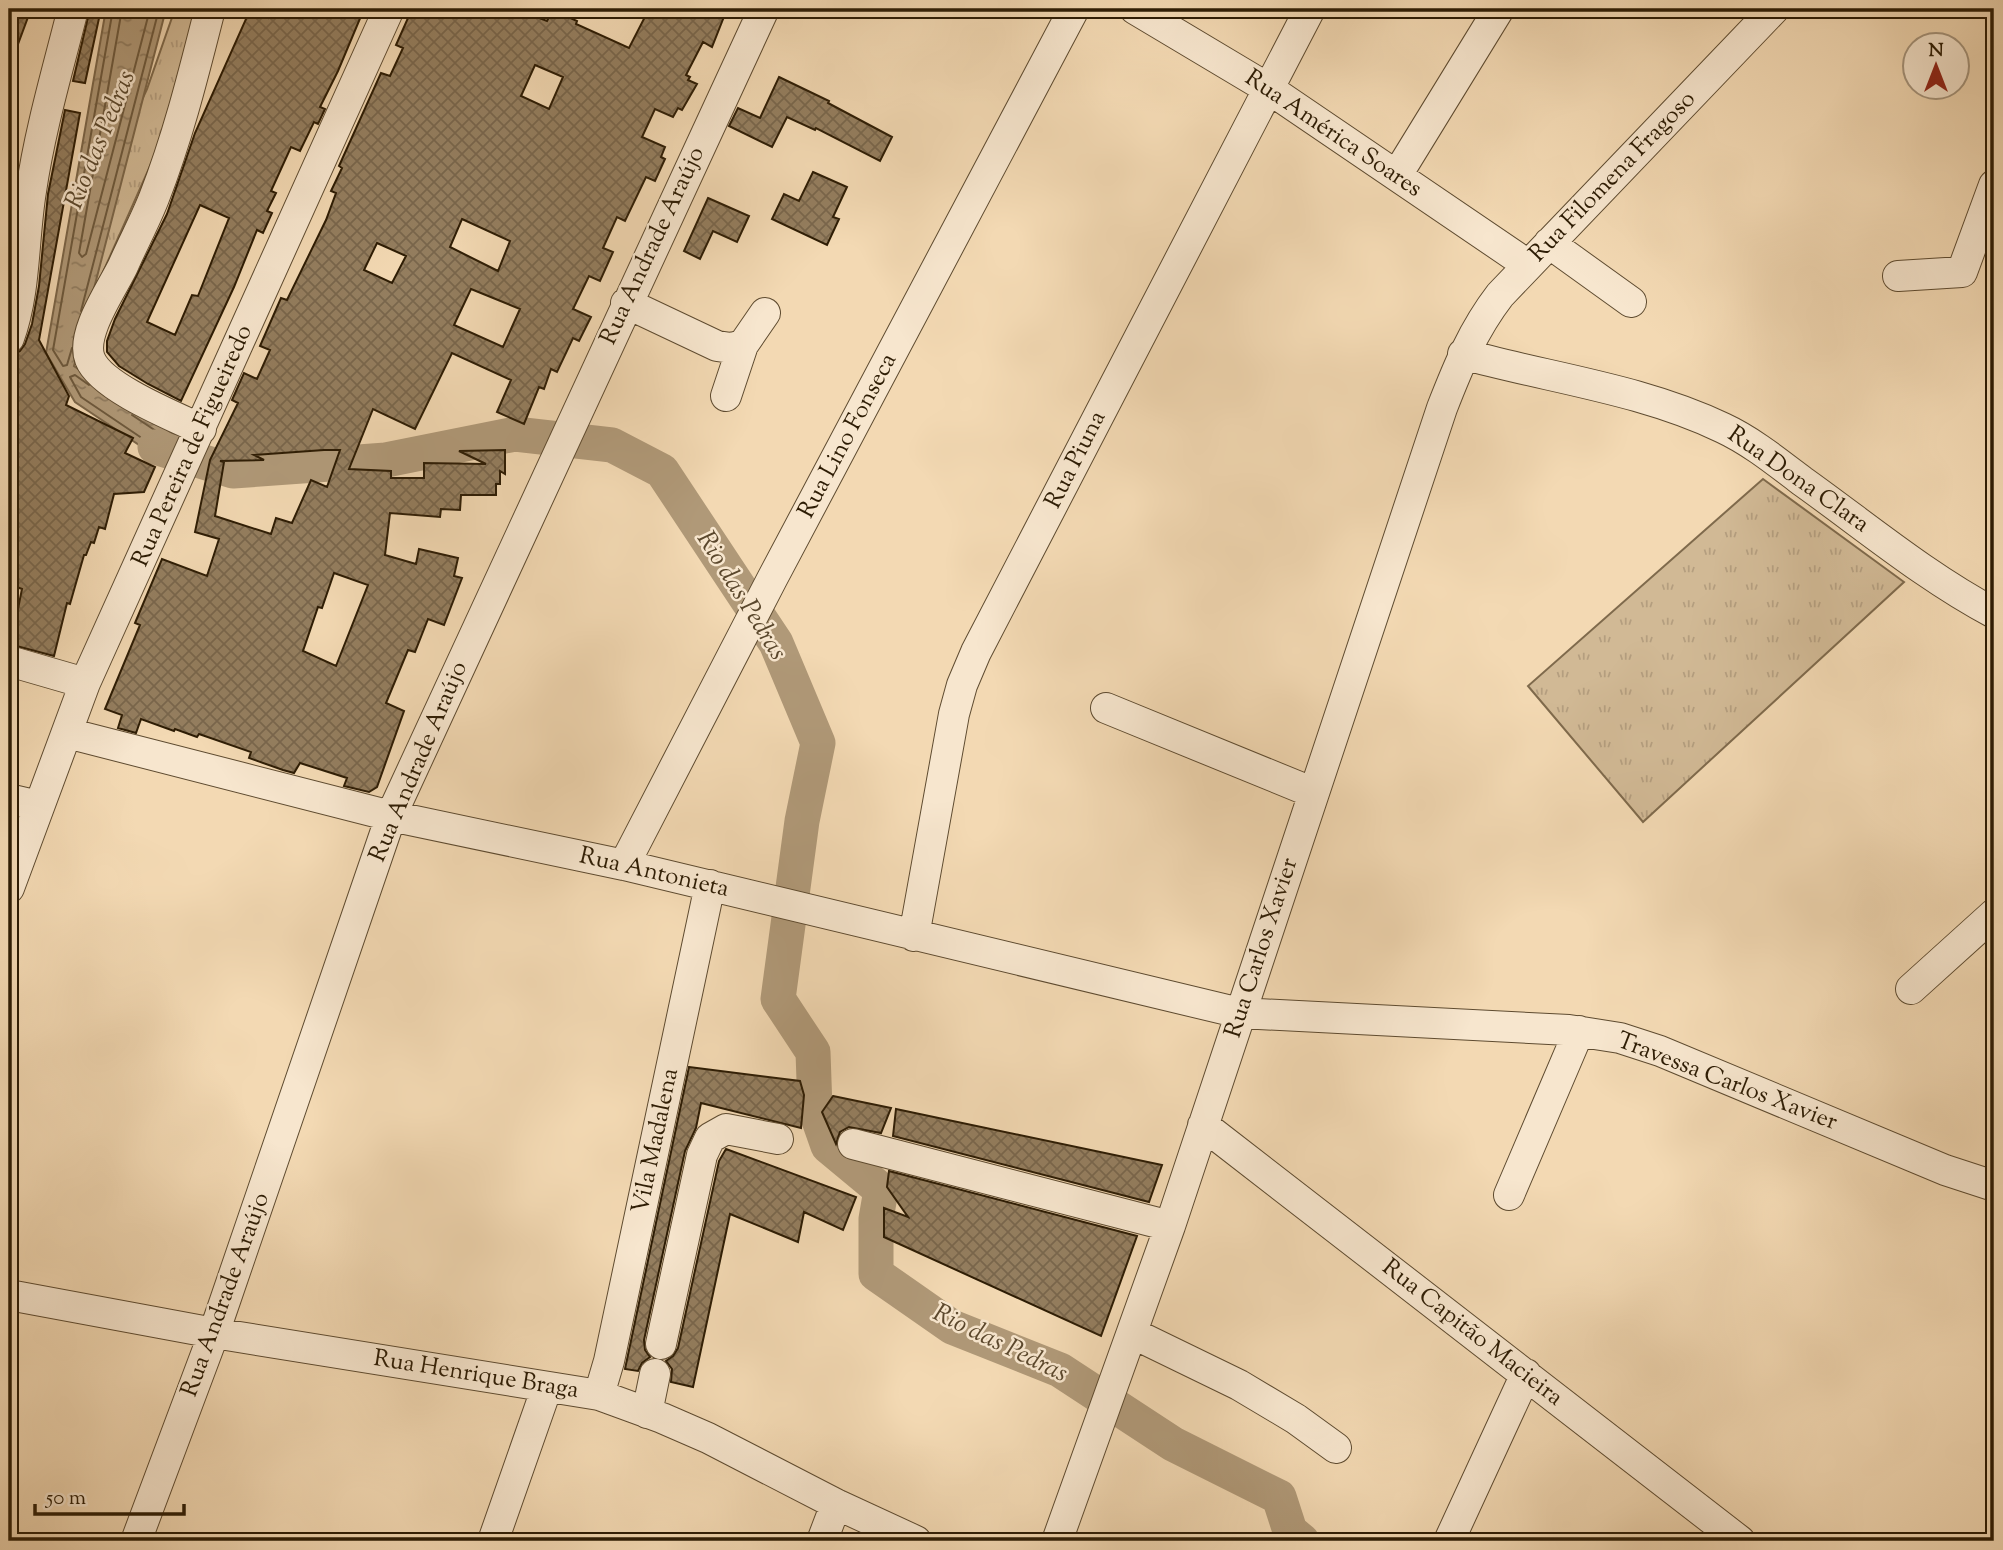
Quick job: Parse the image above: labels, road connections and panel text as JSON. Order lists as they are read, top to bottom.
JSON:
{
  "streets": {
    "street": [
      "Rua América Soares",
      "Rua Filomena Fragoso",
      "Rua Andrade Araújo",
      "Rua Lino Fonseca",
      "Rua Pereira de Figueiredo",
      "Rua Piuna",
      "Rua Dona Clara",
      "Rua Antonieta",
      "Rua Carlos Xavier",
      "Travessa Carlos Xavier",
      "Vila Madalena",
      "Rua Capitão Macieira",
      "Rua Henrique Braga"
    ]
  },
  "crossings": [
    ["Rua América Soares", "Rua Filomena Fragoso"],
    ["Rua América Soares", "Rua Piuna"],
    ["Rua Filomena Fragoso", "Rua Dona Clara"],
    ["Rua Filomena Fragoso", "Rua Carlos Xavier"],
    ["Rua Andrade Araújo", "Rua Antonieta"],
    ["Rua Andrade Araújo", "Rua Henrique Braga"],
    ["Rua Lino Fonseca", "Rua Antonieta"],
    ["Rua Pereira de Figueiredo", "Rua Antonieta"],
    ["Rua Piuna", "Rua Antonieta"],
    ["Rua Dona Clara", "Rua Carlos Xavier"],
    ["Rua Antonieta", "Rua Carlos Xavier"],
    ["Rua Antonieta", "Travessa Carlos Xavier"],
    ["Rua Antonieta", "Vila Madalena"],
    ["Rua Carlos Xavier", "Travessa Carlos Xavier"],
    ["Rua Carlos Xavier", "Rua Capitão Macieira"],
    ["Vila Madalena", "Rua Henrique Braga"]
  ],
  "water": ["Rio das Pedras"],
  "scale_bar": "50 m",
  "north": "top"
}
